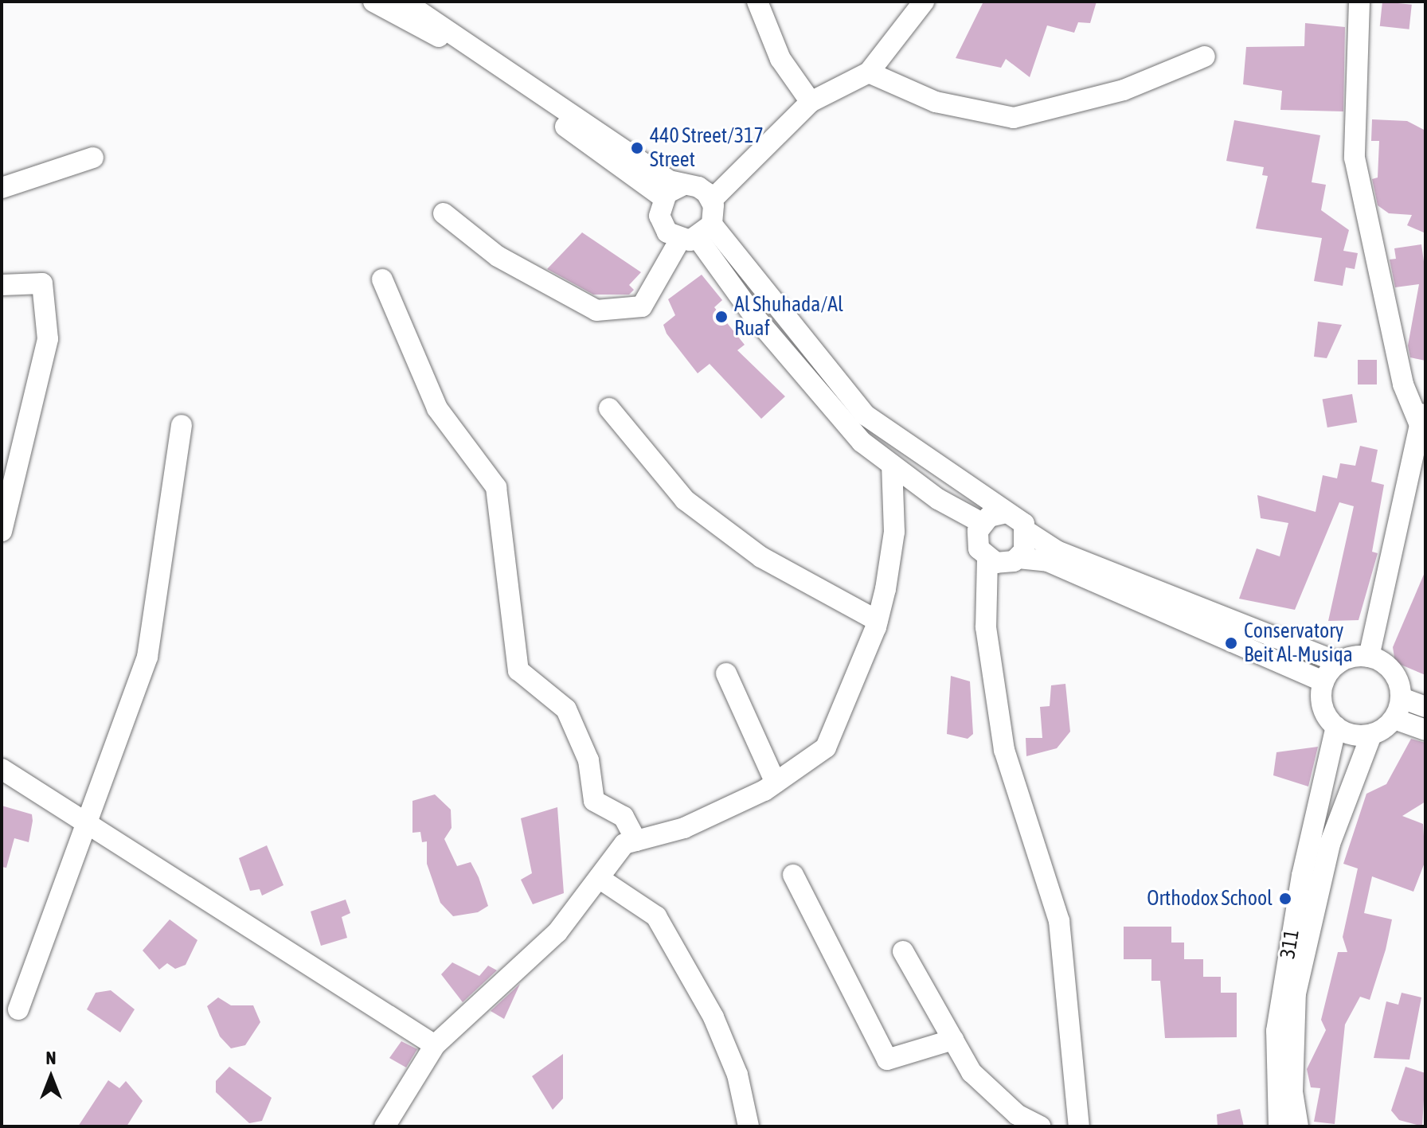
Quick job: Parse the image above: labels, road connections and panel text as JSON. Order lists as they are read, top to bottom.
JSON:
{
  "streets": {
    "street": ["311"]
  },
  "places": [
    "440 Street/317 Street",
    "Al Shuhada/Al Ruaf",
    "Conservatory Beit Al-Musiqa",
    "Orthodox School"
  ],
  "north": "top"
}
